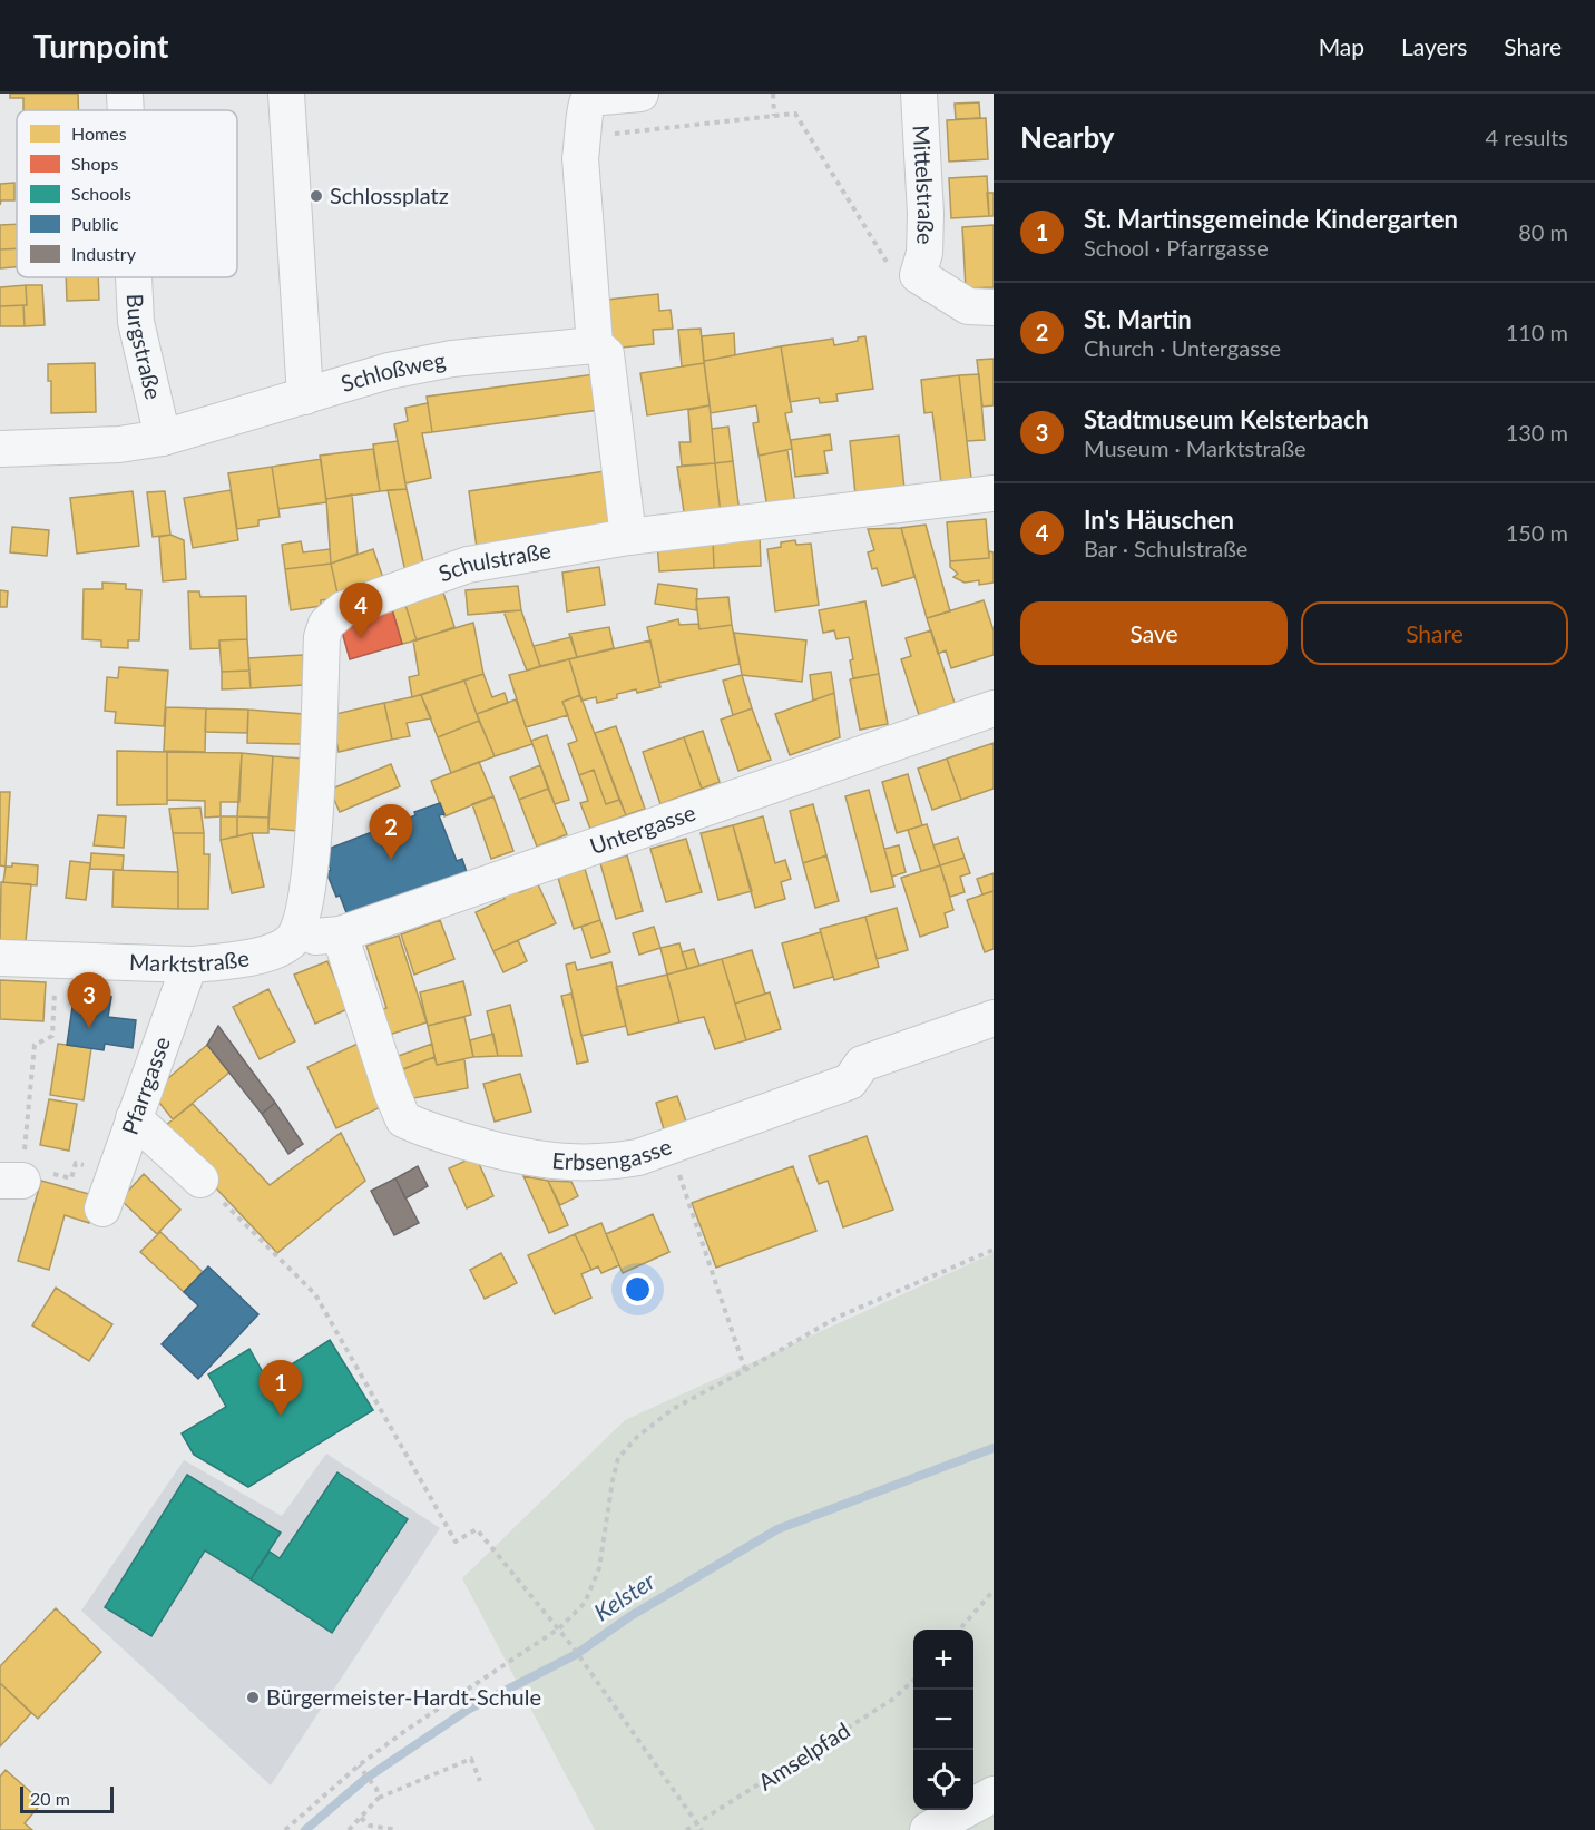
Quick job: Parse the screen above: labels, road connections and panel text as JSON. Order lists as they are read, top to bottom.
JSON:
{
  "streets": {
    "street": [
      "Mittelstraße",
      "Burgstraße",
      "Schloßweg",
      "Schulstraße",
      "Untergasse",
      "Marktstraße",
      "Pfarrgasse",
      "Erbsengasse"
    ],
    "path": ["Amselpfad"]
  },
  "crossings": [
    ["Burgstraße", "Schloßweg"],
    ["Schulstraße", "Untergasse"],
    ["Schulstraße", "Marktstraße"],
    ["Untergasse", "Marktstraße"],
    ["Untergasse", "Erbsengasse"],
    ["Marktstraße", "Pfarrgasse"]
  ],
  "water": ["Kelster"],
  "places": ["Schlossplatz", "Bürgermeister-Hardt-Schule"],
  "legend": [
    "Homes",
    "Shops",
    "Schools",
    "Public",
    "Industry"
  ],
  "scale_bar": "20 m",
  "page": {
    "header": "Turnpoint",
    "nav": ["Map", "Layers", "Share"],
    "heading": ["Nearby", "4 results"],
    "list": [
      {
        "mark": "1",
        "name": "St. Martinsgemeinde Kindergarten",
        "note": "School · Pfarrgasse",
        "value": "80 m"
      },
      {
        "mark": "2",
        "name": "St. Martin",
        "note": "Church · Untergasse",
        "value": "110 m"
      },
      {
        "mark": "3",
        "name": "Stadtmuseum Kelsterbach",
        "note": "Museum · Marktstraße",
        "value": "130 m"
      },
      {
        "mark": "4",
        "name": "In's Häuschen",
        "note": "Bar · Schulstraße",
        "value": "150 m"
      }
    ],
    "buttons": ["Save", "Share"],
    "pins": [
      "4",
      "2",
      "3",
      "1"
    ],
    "map_buttons": ["+", "−"],
    "scale": "20 m"
  }
}
